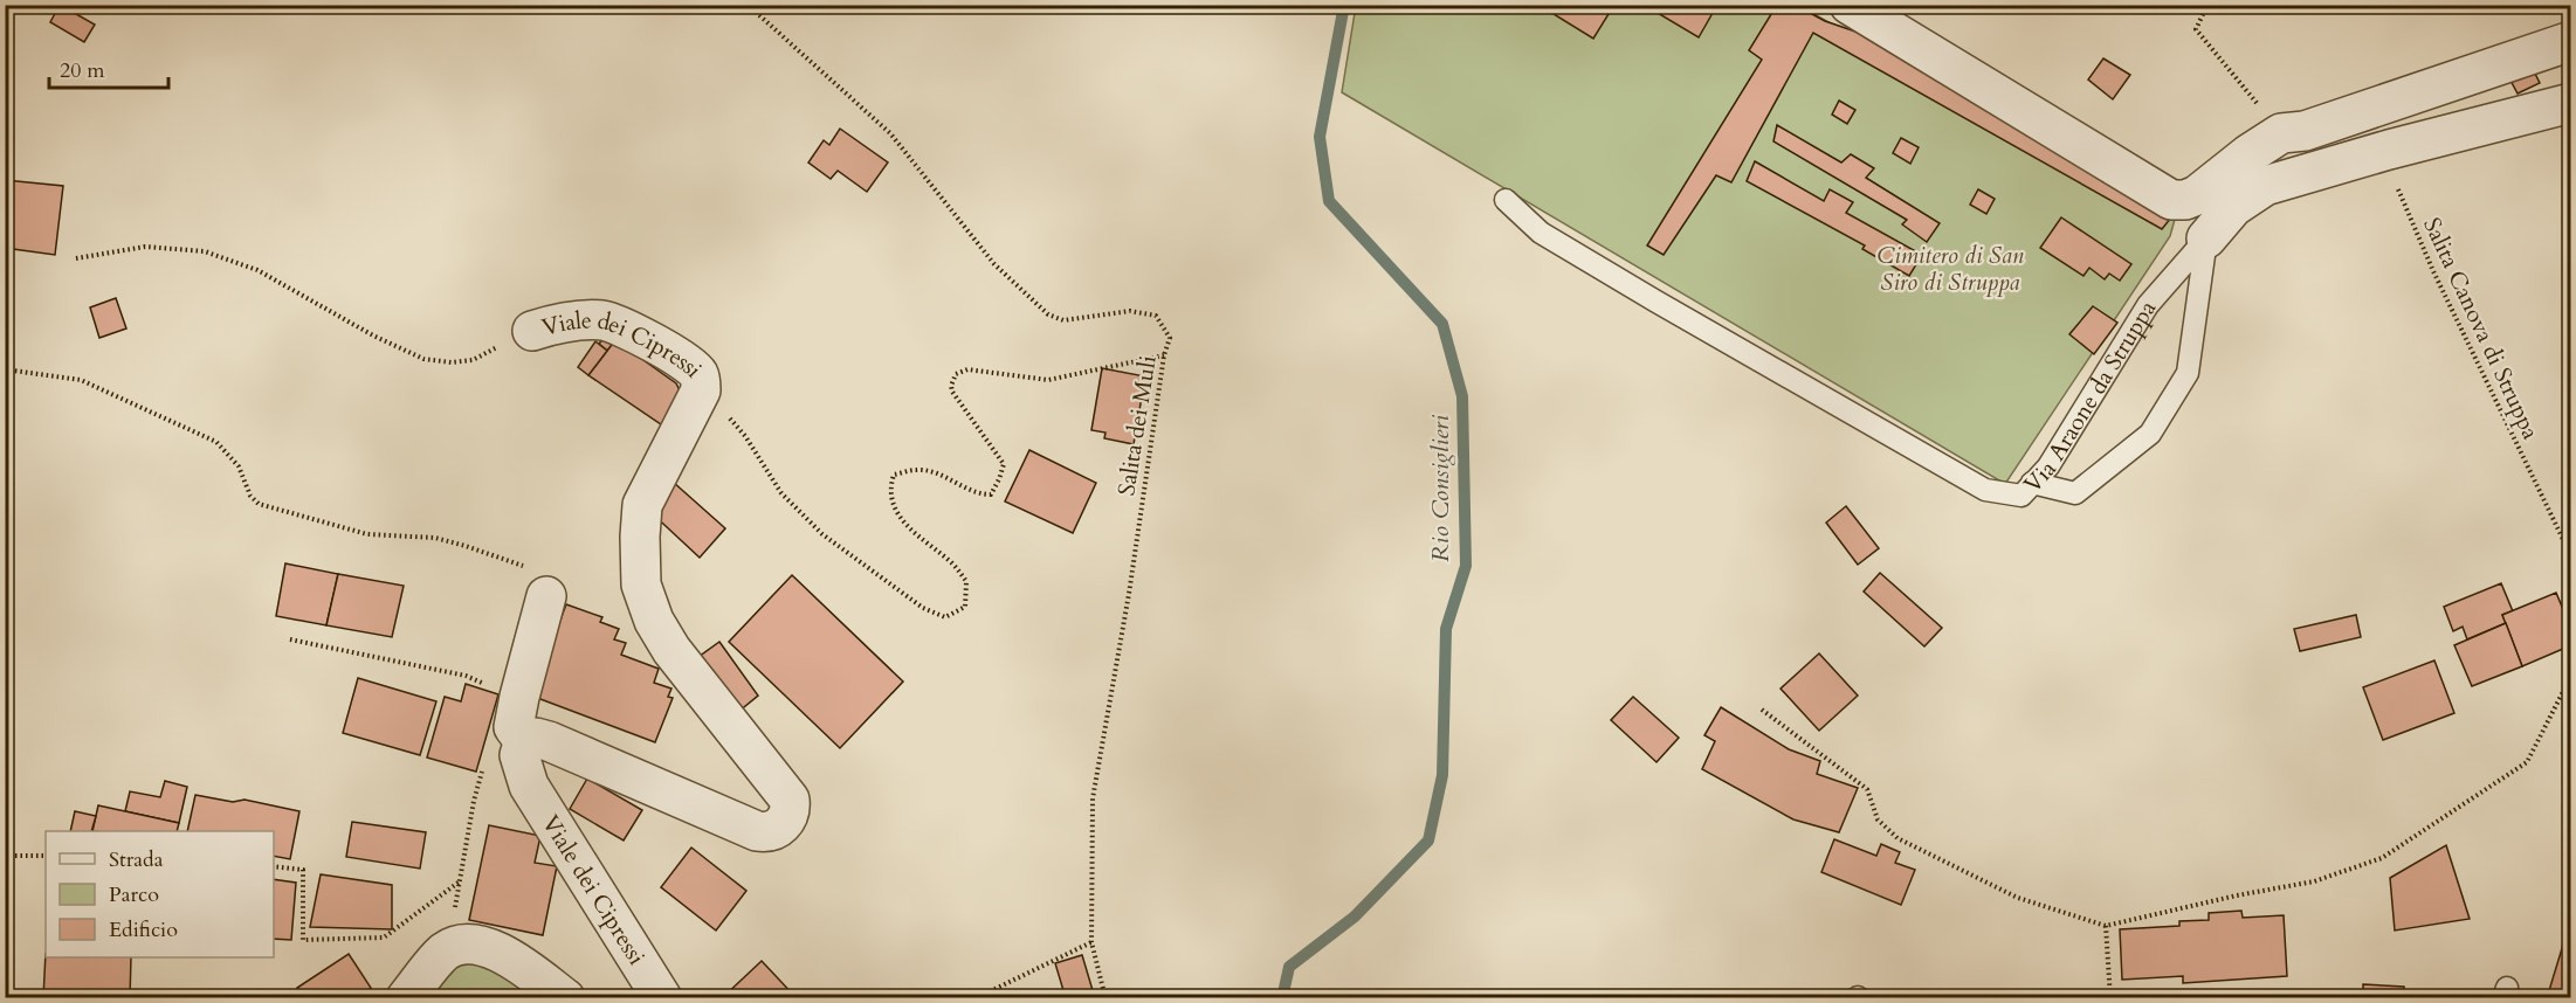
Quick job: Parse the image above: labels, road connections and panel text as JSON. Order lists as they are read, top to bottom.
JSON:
{
  "streets": {
    "street": ["Viale dei Cipressi", "Via Araone da Struppa"],
    "path": ["Salita Canova di Struppa", "Salita dei Muli"]
  },
  "crossings": [
    ["Salita Canova di Struppa", "Via Araone da Struppa"]
  ],
  "water": ["Rio Consiglieri"],
  "parks": ["Cimitero di San Siro di Struppa"],
  "legend": ["Strada", "Parco", "Edificio"],
  "scale_bar": "20 m"
}
